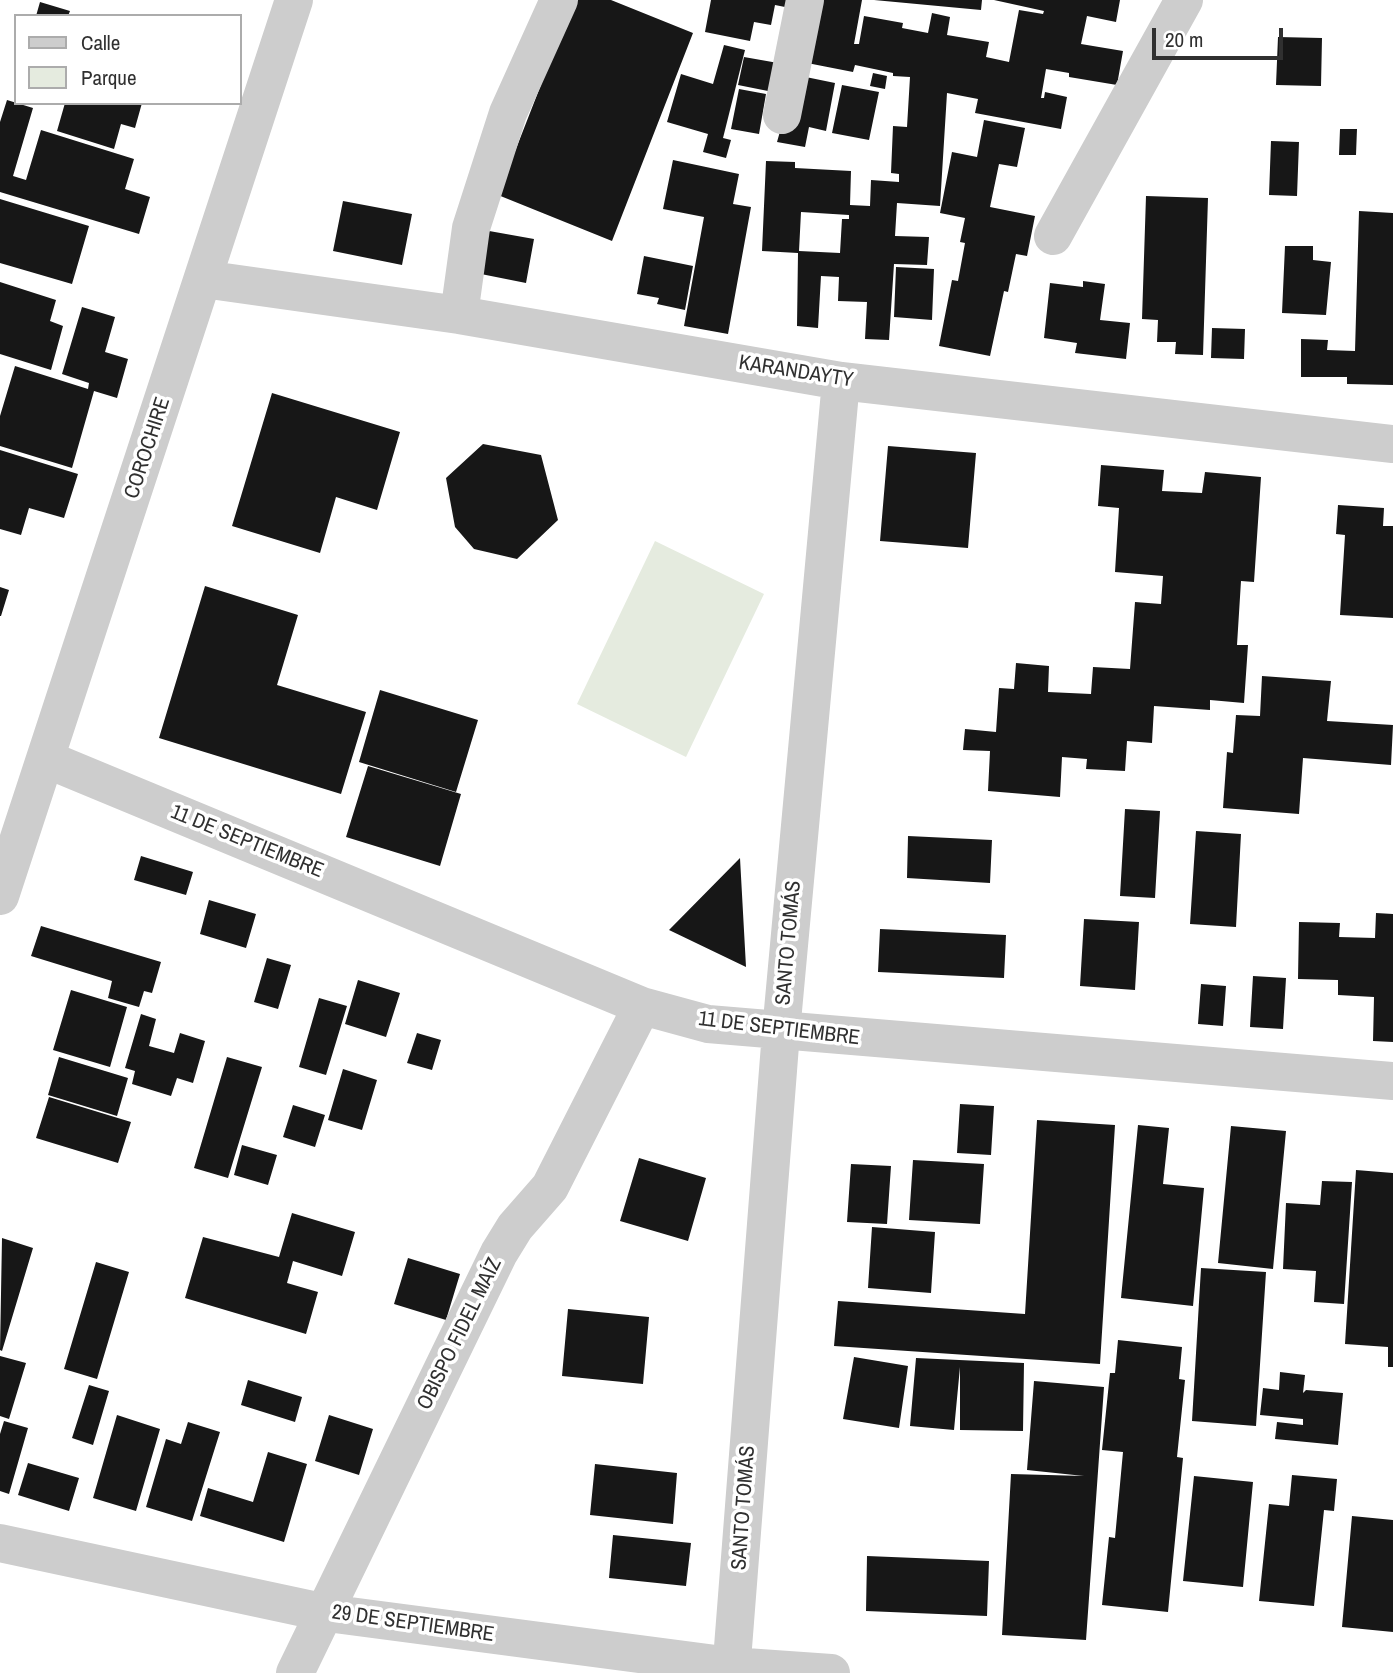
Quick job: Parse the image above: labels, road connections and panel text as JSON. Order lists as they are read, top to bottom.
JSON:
{
  "streets": {
    "street": [
      "KARANDAYTY",
      "COROCHIRE",
      "11 DE SEPTIEMBRE",
      "SANTO TOMÁS",
      "OBISPO FIDEL MAÍZ",
      "29 DE SEPTIEMBRE"
    ]
  },
  "crossings": [
    ["KARANDAYTY", "COROCHIRE"],
    ["KARANDAYTY", "SANTO TOMÁS"],
    ["COROCHIRE", "11 DE SEPTIEMBRE"],
    ["11 DE SEPTIEMBRE", "SANTO TOMÁS"],
    ["11 DE SEPTIEMBRE", "OBISPO FIDEL MAÍZ"],
    ["SANTO TOMÁS", "29 DE SEPTIEMBRE"],
    ["OBISPO FIDEL MAÍZ", "29 DE SEPTIEMBRE"]
  ],
  "legend": ["Calle", "Parque"],
  "scale_bar": "20 m"
}
